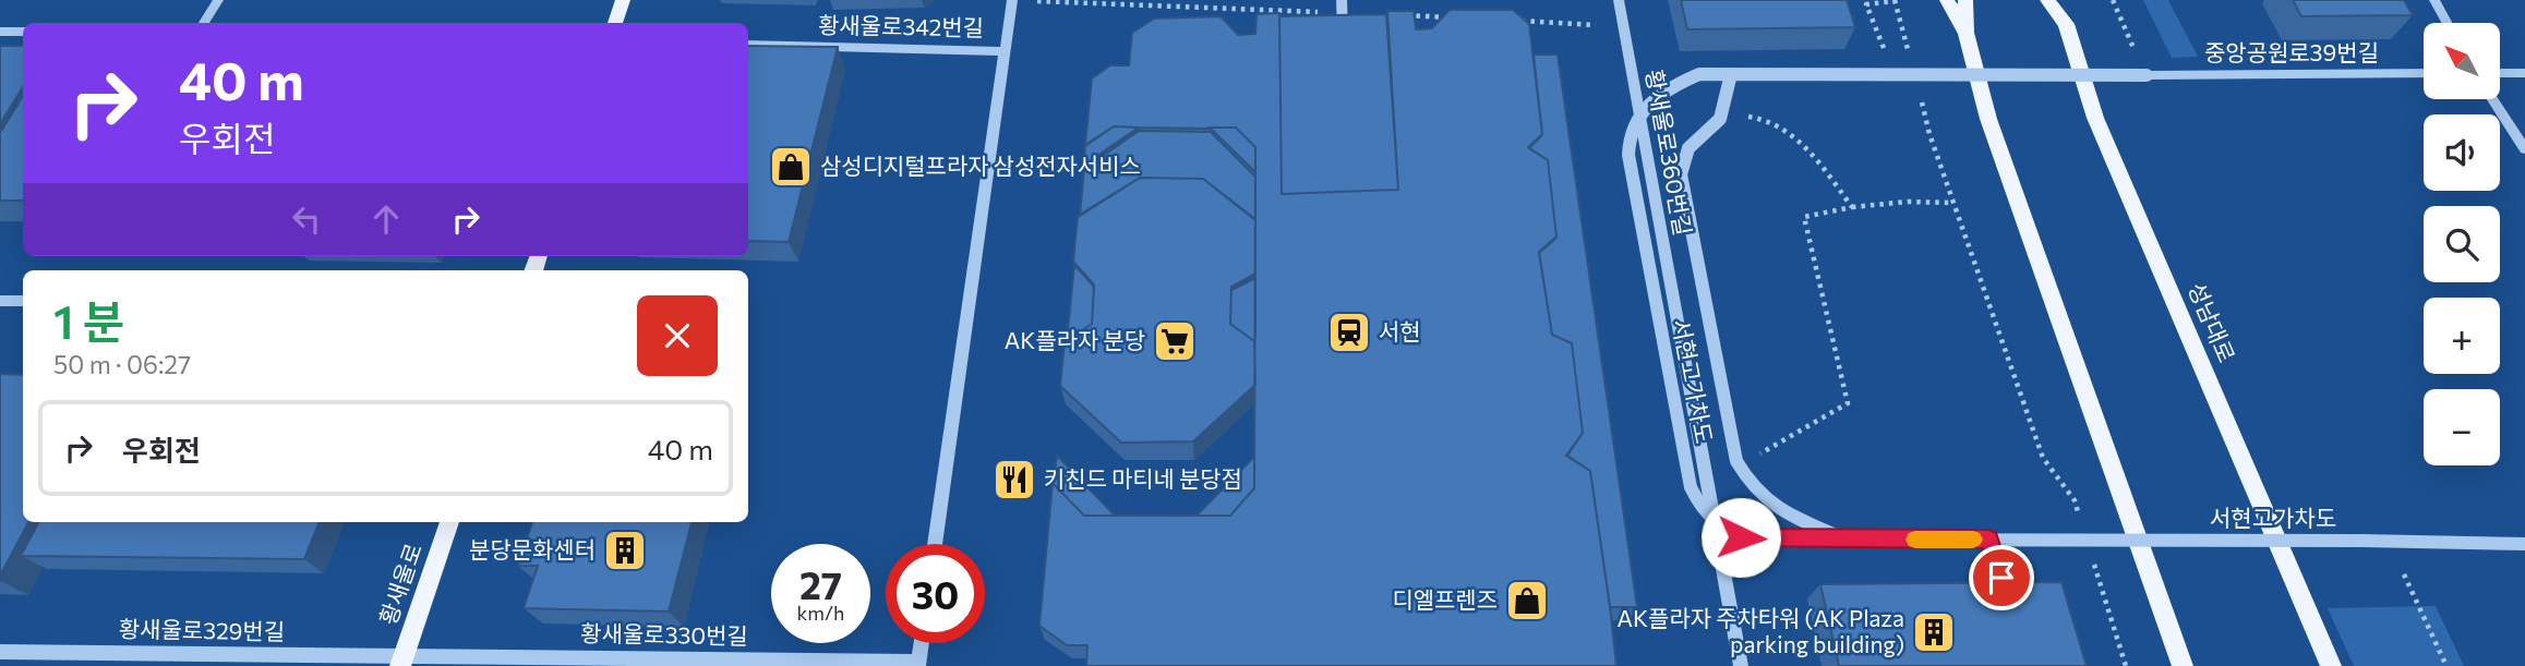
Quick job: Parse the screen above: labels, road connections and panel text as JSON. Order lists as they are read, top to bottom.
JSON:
{
  "streets": {
    "main road": ["성남대로", "황새울로"],
    "street": [
      "황새울로342번길",
      "중앙공원로39번길",
      "황새울로360번길",
      "서현고가차도",
      "황새울로329번길",
      "황새울로330번길"
    ]
  },
  "crossings": [
    ["중앙공원로39번길", "서현고가차도"],
    ["황새울로", "황새울로329번길"],
    ["황새울로", "황새울로330번길"],
    ["황새울로329번길", "황새울로330번길"]
  ],
  "places": {
    "shop": ["삼성디지털프라자 삼성전자서비스", "디엘프렌즈"],
    "station": ["서현"],
    "supermarket": ["AK플라자 분당"],
    "restaurant": ["키친드 마티네 분당점"],
    "building": ["분당문화센터", "AK플라자 주차타워 (AK Plaza parking building)"]
  },
  "north": "top left",
  "page": {
    "map_buttons": ["+", "−"],
    "turn": ["40 m", "우회전"],
    "heading": ["1 분", "50 m · 06:27"],
    "list": [
      {
        "name": "우회전",
        "value": "40 m"
      }
    ],
    "speed": "27 km/h",
    "limit": "30"
  }
}
